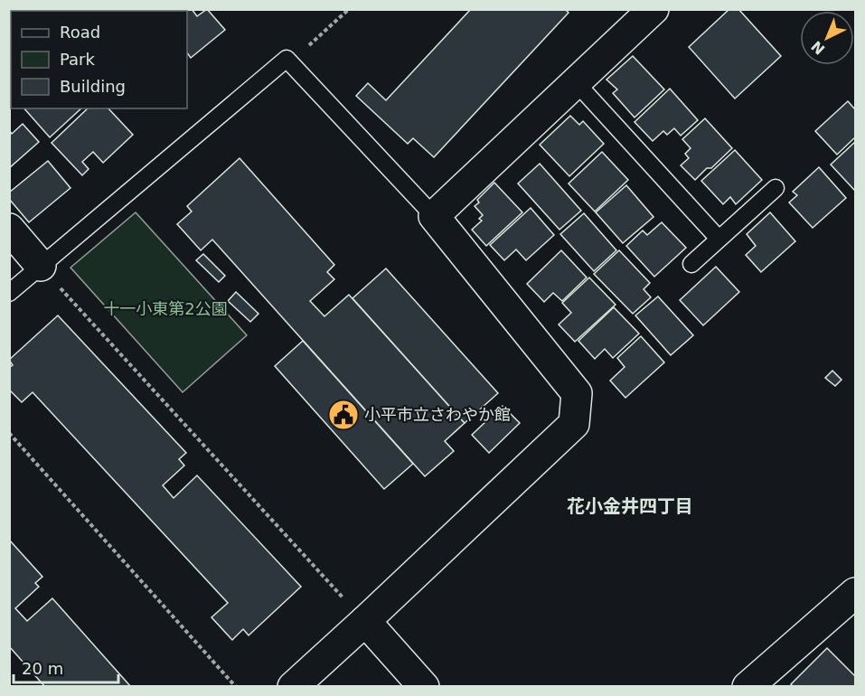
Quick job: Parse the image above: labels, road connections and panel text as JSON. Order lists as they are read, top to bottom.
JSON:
{
  "districts": ["花小金井四丁目"],
  "parks": ["十一小東第2公園"],
  "places": {
    "public building": ["小平市立さわやか館"]
  },
  "legend": ["Road", "Park", "Building"],
  "scale_bar": "20 m",
  "north": "bottom left"
}
